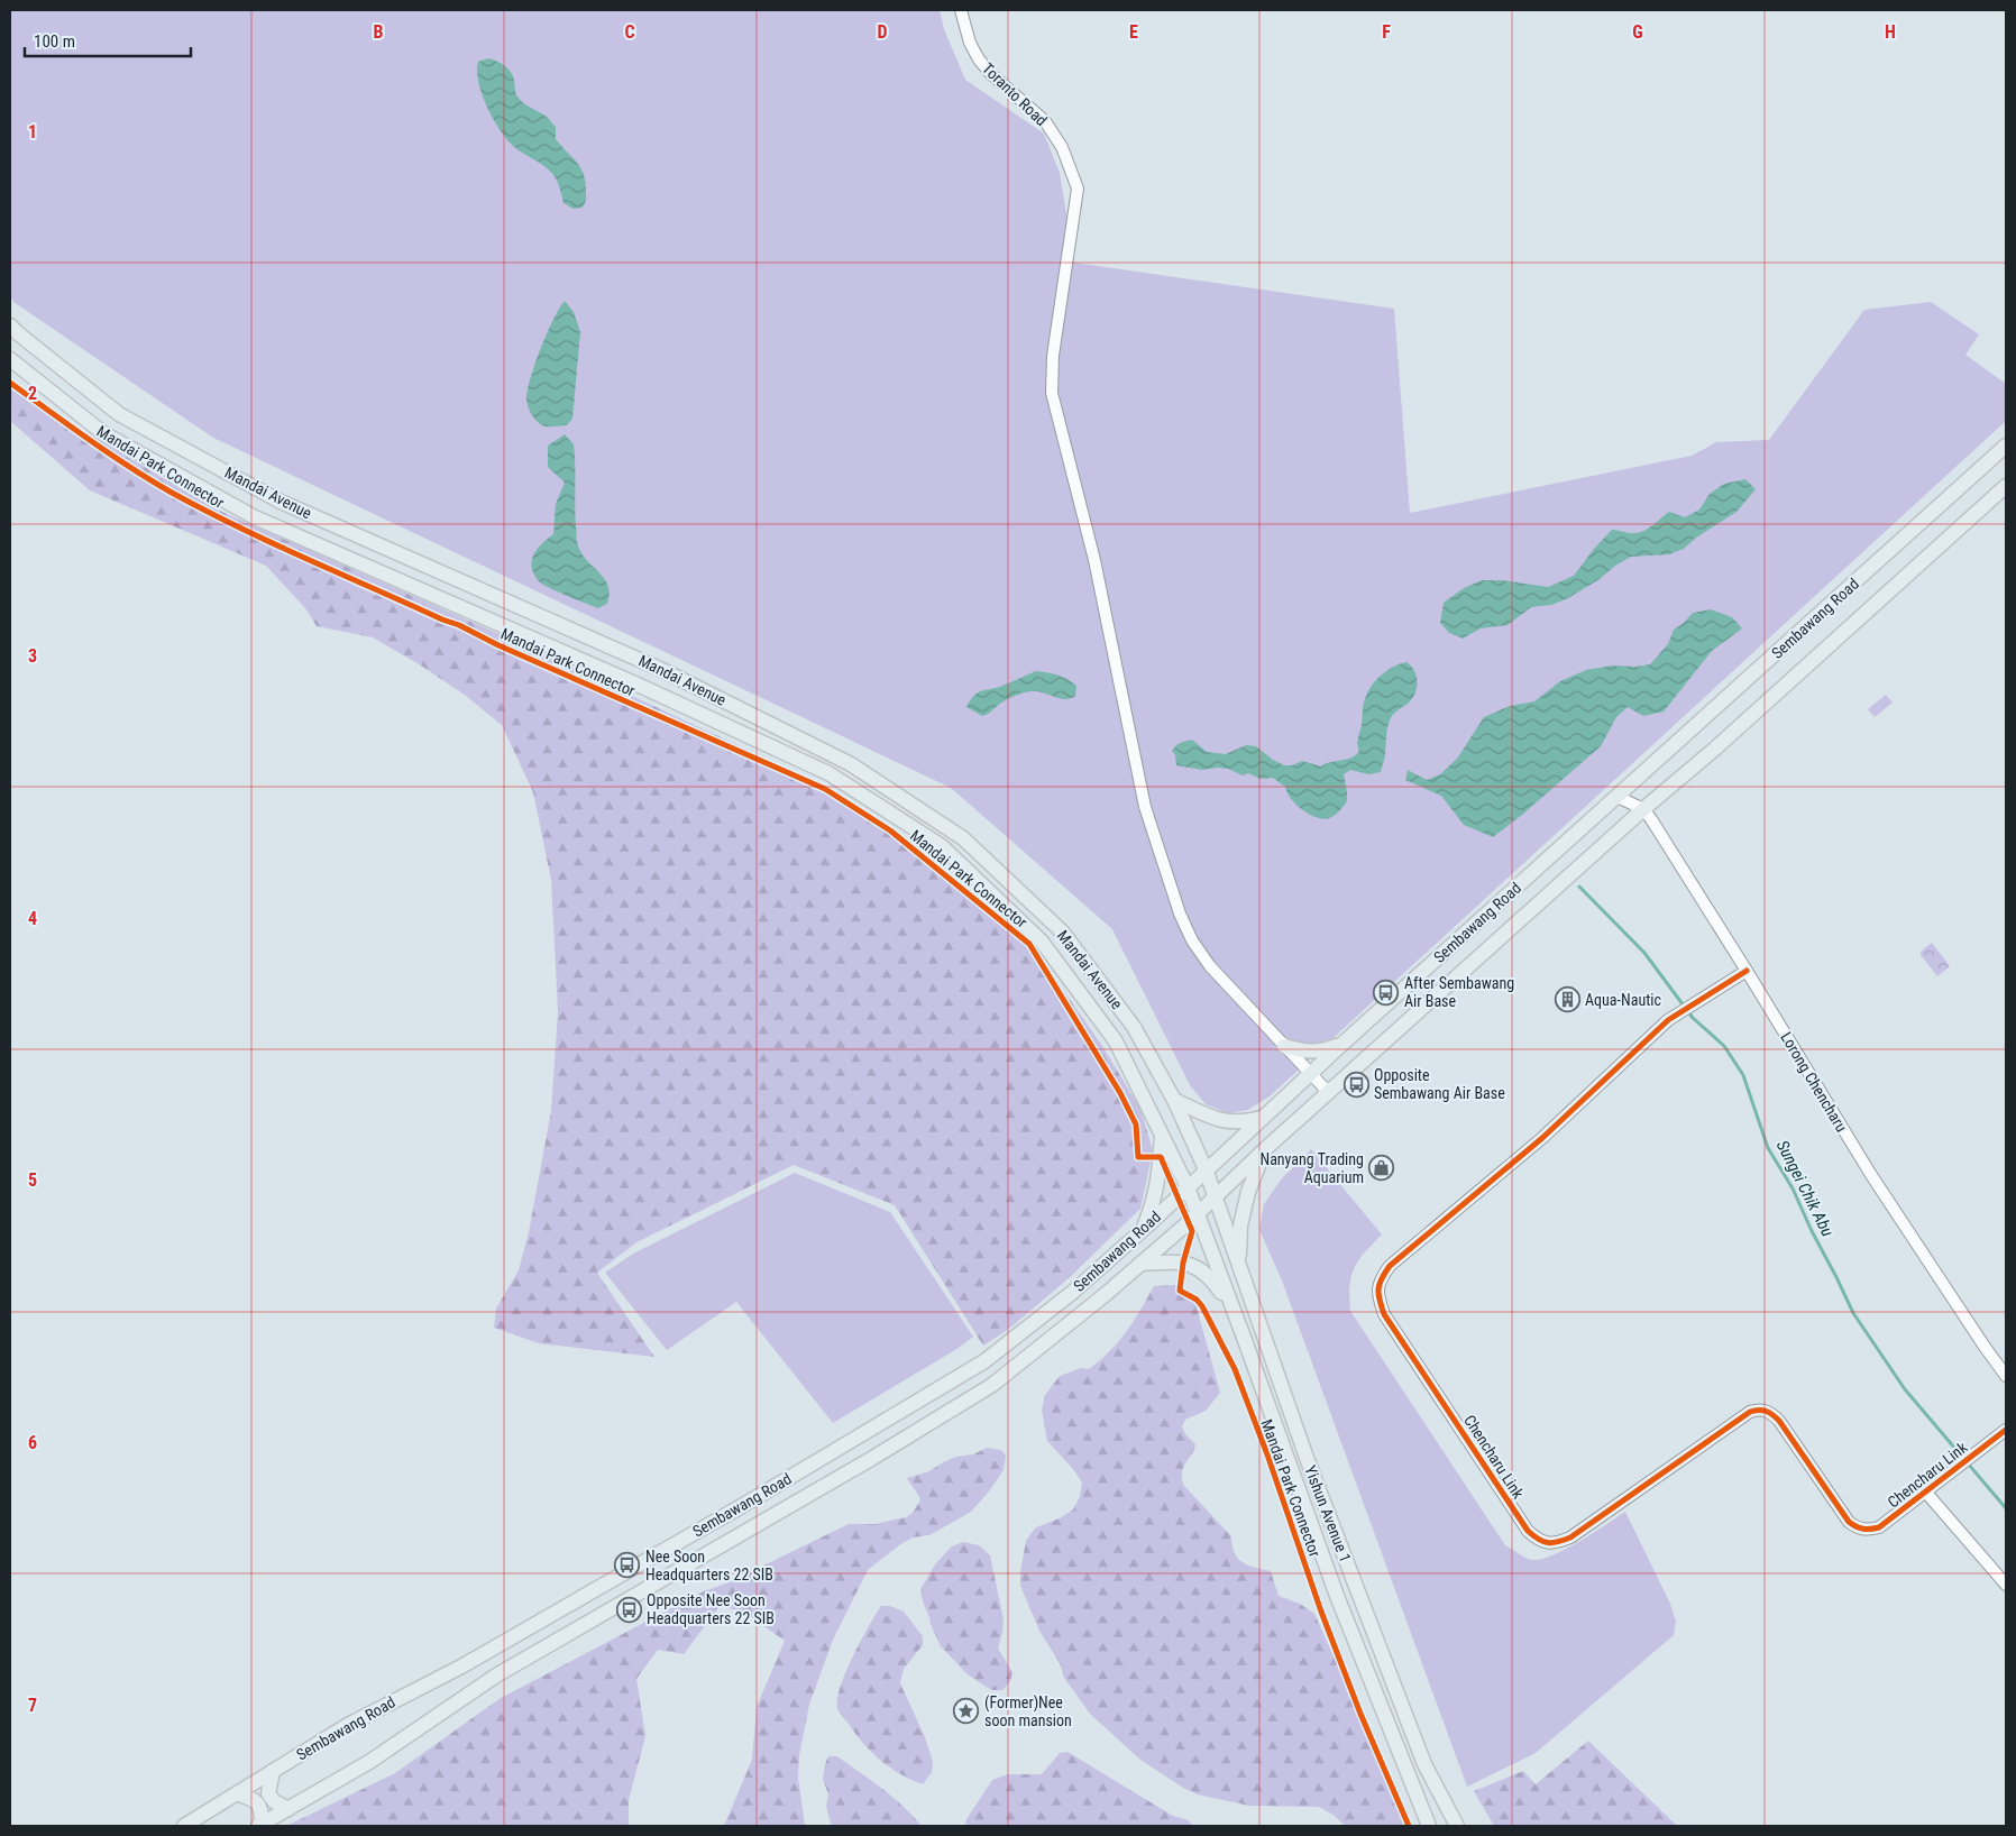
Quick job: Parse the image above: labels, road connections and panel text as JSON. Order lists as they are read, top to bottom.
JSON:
{
  "streets": {
    "main road": ["Mandai Avenue", "Sembawang Road", "Yishun Avenue 1"],
    "street": ["Toranto Road", "Lorong Chencharu", "Chencharu Link"],
    "cycle path": ["Mandai Park Connector"]
  },
  "crossings": [
    ["Toranto Road", "Sembawang Road"],
    ["Mandai Avenue", "Sembawang Road"],
    ["Mandai Avenue", "Yishun Avenue 1"],
    ["Sembawang Road", "Lorong Chencharu"],
    ["Sembawang Road", "Yishun Avenue 1"],
    ["Lorong Chencharu", "Chencharu Link"]
  ],
  "water": ["Sungei Chik Abu"],
  "places": {
    "bus stop": [
      "After Sembawang Air Base",
      "Opposite Sembawang Air Base",
      "Nee Soon Headquarters 22 SIB",
      "Opposite Nee Soon Headquarters 22 SIB"
    ],
    "building": ["Aqua-Nautic"],
    "shop": ["Nanyang Trading Aquarium"],
    "place": ["(Former)Nee soon mansion"]
  },
  "scale_bar": "100 m",
  "grid": {
    "columns": [
      "B",
      "C",
      "D",
      "E",
      "F",
      "G",
      "H"
    ],
    "rows": [
      "1",
      "2",
      "3",
      "4",
      "5",
      "6",
      "7"
    ]
  }
}
